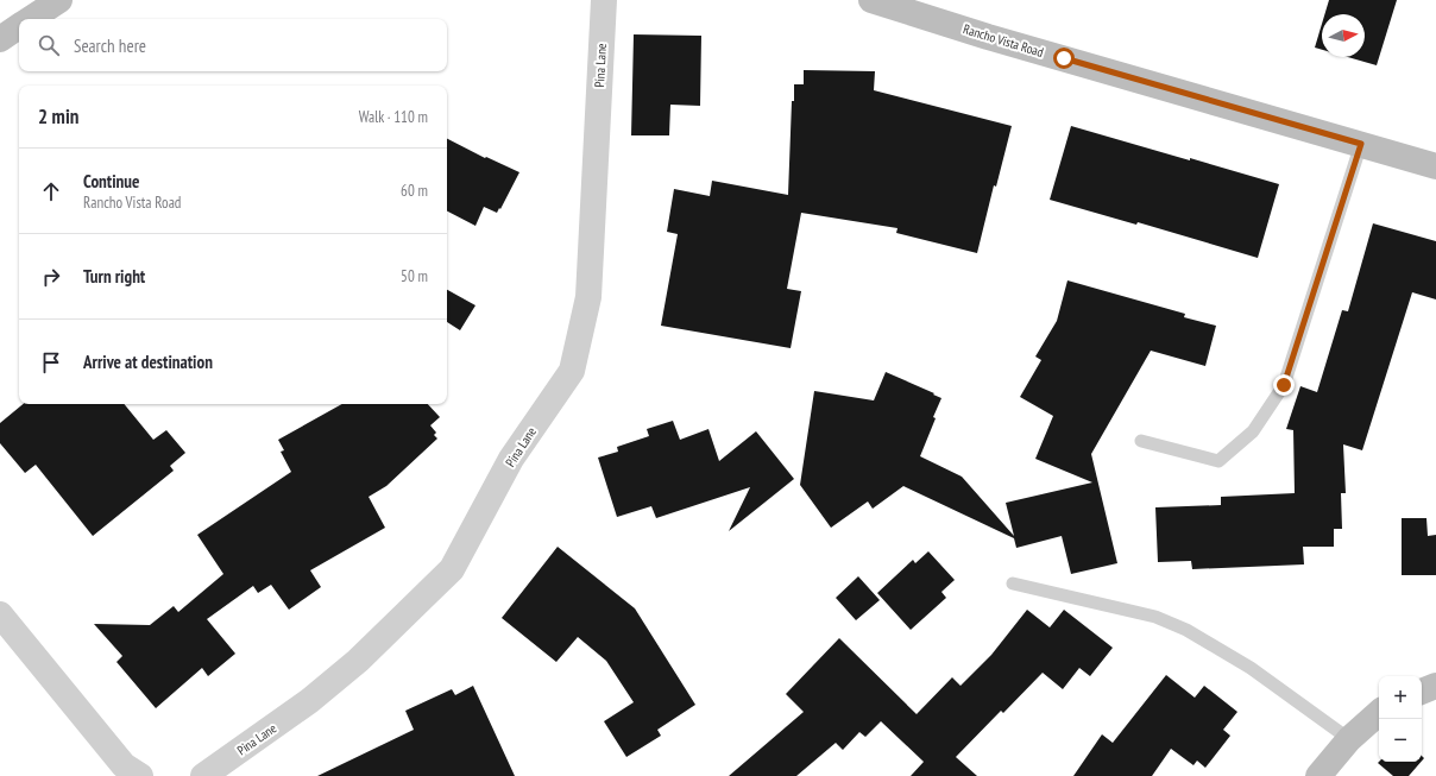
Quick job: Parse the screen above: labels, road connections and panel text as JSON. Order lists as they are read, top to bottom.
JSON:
{
  "streets": {
    "street": ["Rancho Vista Road", "Pina Lane"]
  },
  "north": "right",
  "page": {
    "search": "Search here",
    "heading": ["2 min", "Walk · 110 m"],
    "list": [
      ["Continue", "Rancho Vista Road", "60 m"],
      ["Turn right", "50 m"],
      "Arrive at destination"
    ],
    "map_buttons": ["+", "−"]
  }
}
